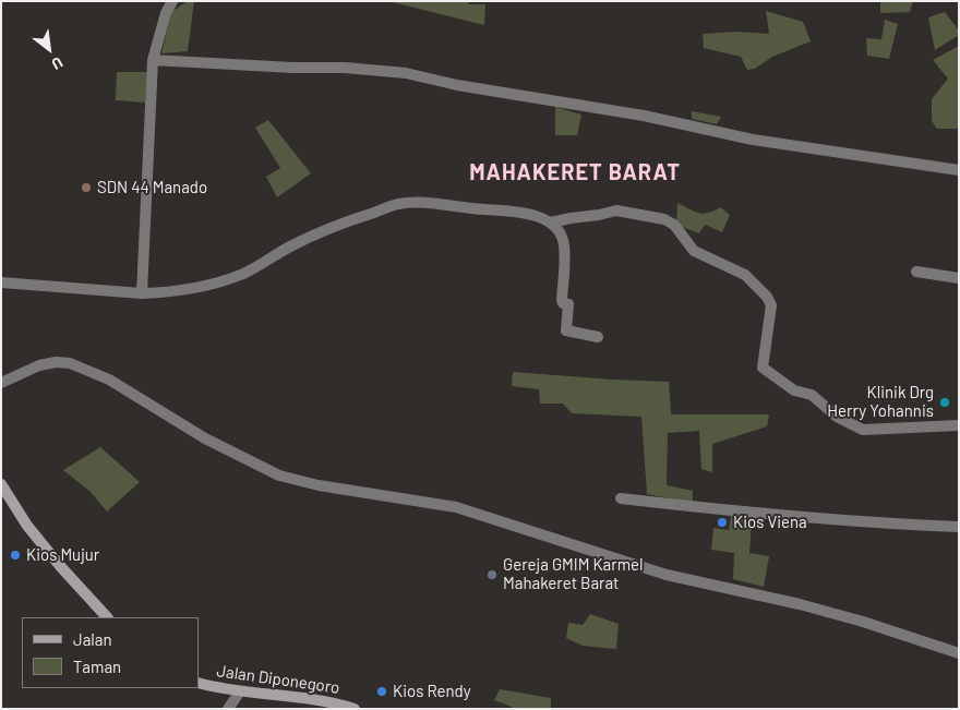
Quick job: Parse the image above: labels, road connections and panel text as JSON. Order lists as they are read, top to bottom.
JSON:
{
  "streets": {
    "main road": ["Jalan Diponegoro"]
  },
  "districts": ["MAHAKERET BARAT"],
  "places": [
    "SDN 44 Manado",
    "Klinik Drg Herry Yohannis",
    "Kios Viena",
    "Kios Mujur",
    "Gereja GMIM Karmel Mahakeret Barat",
    "Kios Rendy"
  ],
  "legend": ["Jalan", "Taman"],
  "north": "bottom right"
}
